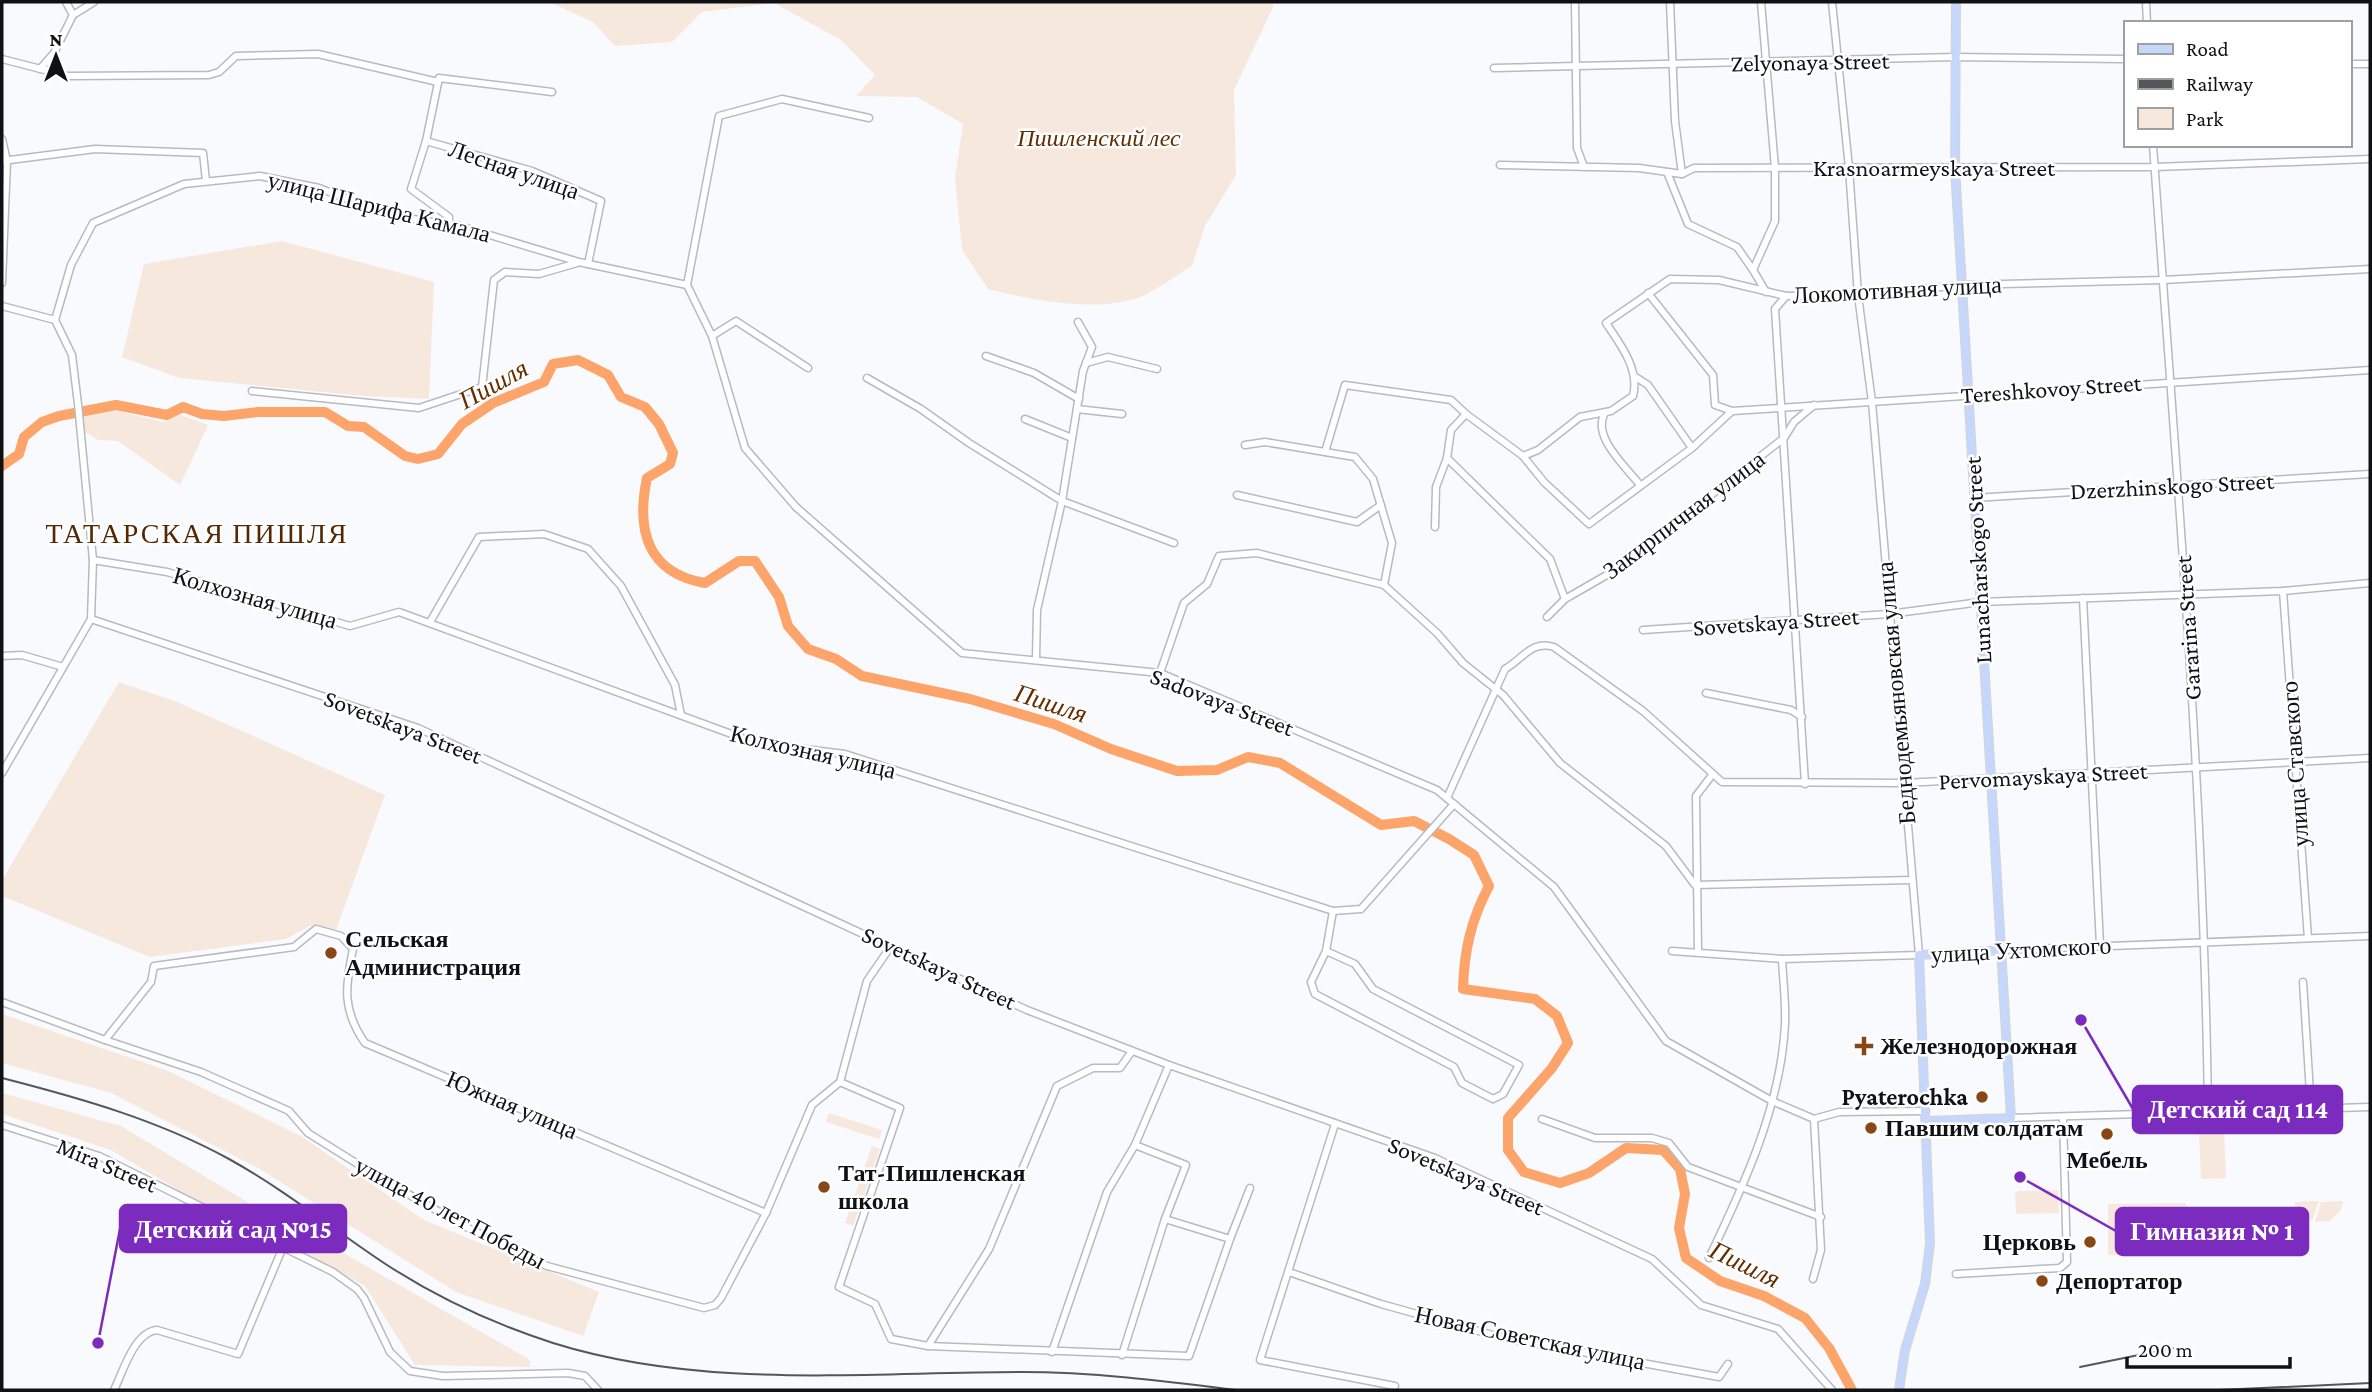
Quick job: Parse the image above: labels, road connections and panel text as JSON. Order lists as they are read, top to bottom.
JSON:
{
  "streets": {
    "main road": ["Lunacharskogo Street", "Беднодемьяновская улица", "улица Ухтомского"],
    "street": [
      "Zelyonaya Street",
      "Krasnoarmeyskaya Street",
      "Лесная улица",
      "улица Шарифа Камала",
      "Локомотивная улица",
      "Tereshkovoy Street",
      "Dzerzhinskogo Street",
      "Закирпичная улица",
      "Колхозная улица",
      "Sovetskaya Street",
      "Gararina Street",
      "Sadovaya Street",
      "улица Ставского",
      "Pervomayskaya Street",
      "Южная улица",
      "Mira Street",
      "улица 40 лет Победы",
      "Новая Советская улица"
    ]
  },
  "crossings": [
    ["Zelyonaya Street", "Lunacharskogo Street"],
    ["Zelyonaya Street", "Беднодемьяновская улица"],
    ["Krasnoarmeyskaya Street", "Lunacharskogo Street"],
    ["Krasnoarmeyskaya Street", "Gararina Street"],
    ["Krasnoarmeyskaya Street", "Беднодемьяновская улица"],
    ["Лесная улица", "улица Шарифа Камала"],
    ["улица Шарифа Камала", "Sadovaya Street"],
    ["Локомотивная улица", "Lunacharskogo Street"],
    ["Локомотивная улица", "Gararina Street"],
    ["Локомотивная улица", "Беднодемьяновская улица"],
    ["Tereshkovoy Street", "Закирпичная улица"],
    ["Tereshkovoy Street", "Lunacharskogo Street"],
    ["Tereshkovoy Street", "Gararina Street"],
    ["Tereshkovoy Street", "Беднодемьяновская улица"],
    ["Dzerzhinskogo Street", "Lunacharskogo Street"],
    ["Dzerzhinskogo Street", "Gararina Street"],
    ["Lunacharskogo Street", "Sovetskaya Street"],
    ["Lunacharskogo Street", "Pervomayskaya Street"],
    ["Lunacharskogo Street", "улица Ухтомского"],
    ["Sovetskaya Street", "Gararina Street"],
    ["Sovetskaya Street", "Беднодемьяновская улица"],
    ["Sovetskaya Street", "улица Ставского"],
    ["Gararina Street", "Pervomayskaya Street"],
    ["Gararina Street", "улица Ухтомского"],
    ["Беднодемьяновская улица", "Pervomayskaya Street"],
    ["Беднодемьяновская улица", "улица Ухтомского"],
    ["улица Ставского", "Pervomayskaya Street"],
    ["улица Ставского", "улица Ухтомского"],
    ["Южная улица", "улица 40 лет Победы"]
  ],
  "districts": ["ТАТАРСКАЯ ПИШЛЯ"],
  "water": ["Пишля"],
  "parks": ["Пишленский лес"],
  "places": {
    "other": [
      "Сельская Администрация",
      "Детский сад 114",
      "Pyaterochka",
      "Павшим солдатам",
      "Мебель",
      "Гимназия № 1",
      "Тат-Пишленская школа",
      "Церковь",
      "Депортатор",
      "Детский сад №15"
    ],
    "health": ["Железнодорожная"]
  },
  "legend": ["Road", "Railway", "Park"],
  "scale_bar": "200 m",
  "north": "top"
}
